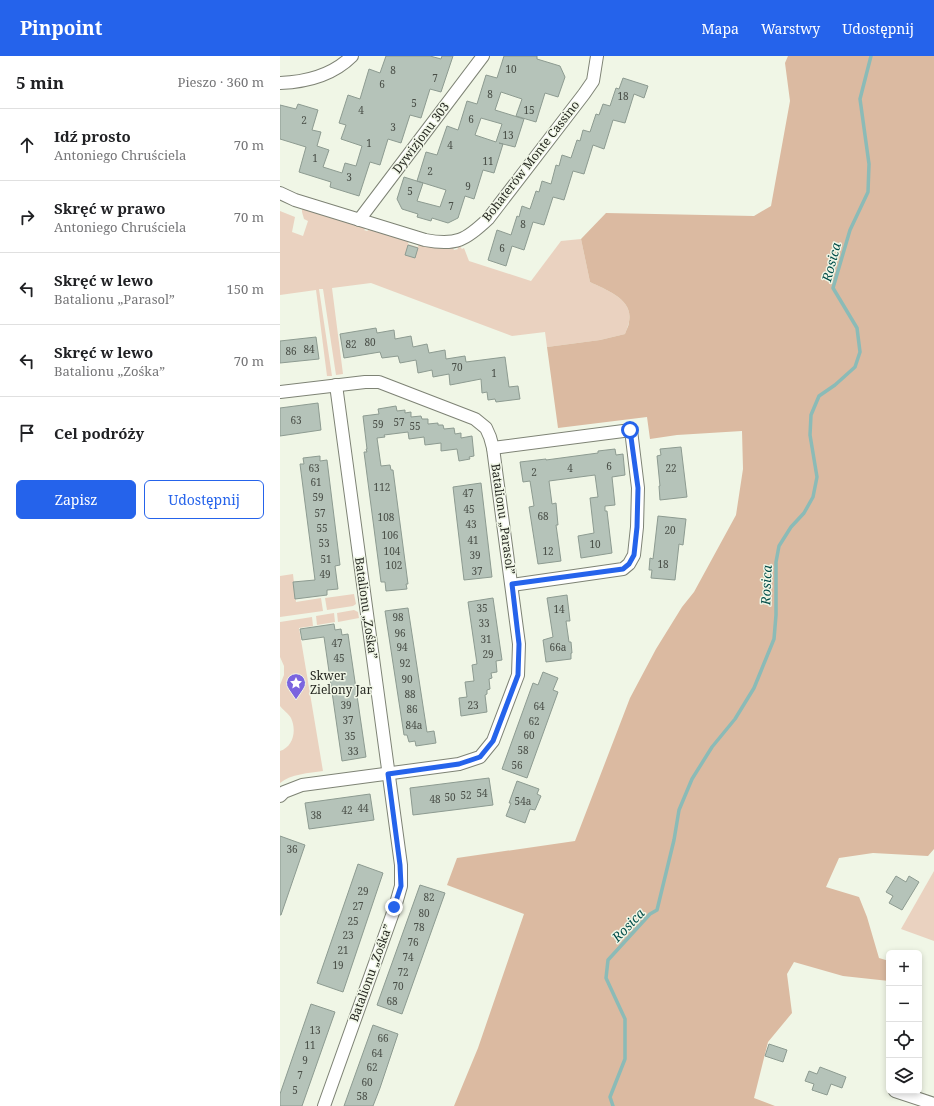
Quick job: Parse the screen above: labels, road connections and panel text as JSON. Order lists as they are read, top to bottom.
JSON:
{
  "streets": {
    "street": [
      "Dywizjonu 303",
      "Bohaterów Monte Cassino",
      "Batalionu „Parasol”",
      "Batalionu „Zośka”"
    ]
  },
  "crossings": [
    ["Dywizjonu 303", "Bohaterów Monte Cassino"],
    ["Batalionu „Parasol”", "Batalionu „Zośka”"]
  ],
  "water": ["Rosica"],
  "places": {
    "place": ["Skwer Zielony Jar"]
  },
  "house_numbers": [
    "10",
    "8",
    "7",
    "6",
    "8",
    "18",
    "5",
    "4",
    "15",
    "6",
    "2",
    "3",
    "13",
    "1",
    "4",
    "1",
    "11",
    "2",
    "3",
    "9",
    "5",
    "7",
    "8",
    "6",
    "80",
    "82",
    "84",
    "86",
    "70",
    "1",
    "63",
    "57",
    "59",
    "55",
    "6",
    "63",
    "4",
    "22",
    "2",
    "61",
    "112",
    "47",
    "59",
    "45",
    "57",
    "68",
    "108",
    "43",
    "55",
    "20",
    "106",
    "41",
    "53",
    "10",
    "104",
    "12",
    "39",
    "51",
    "18",
    "102",
    "37",
    "49",
    "35",
    "14",
    "98",
    "33",
    "96",
    "31",
    "47",
    "94",
    "66a",
    "29",
    "45",
    "92",
    "90",
    "88",
    "39",
    "23",
    "64",
    "86",
    "37",
    "62",
    "84a",
    "60",
    "35",
    "58",
    "33",
    "56",
    "54",
    "52",
    "50",
    "48",
    "54a",
    "44",
    "42",
    "38",
    "36",
    "29",
    "82",
    "27",
    "80",
    "25",
    "78",
    "23",
    "76",
    "21",
    "74",
    "19",
    "72",
    "70",
    "68",
    "13",
    "66",
    "11",
    "64",
    "9",
    "62",
    "7",
    "60",
    "5",
    "58"
  ],
  "page": {
    "header": "Pinpoint",
    "nav": ["Mapa", "Warstwy", "Udostępnij"],
    "heading": ["5 min", "Pieszo · 360 m"],
    "list": [
      ["Idź prosto", "Antoniego Chruściela", "70 m"],
      ["Skręć w prawo", "Antoniego Chruściela", "70 m"],
      ["Skręć w lewo", "Batalionu „Parasol”", "150 m"],
      ["Skręć w lewo", "Batalionu „Zośka”", "70 m"],
      "Cel podróży"
    ],
    "buttons": ["Zapisz", "Udostępnij"],
    "map_buttons": ["+", "−"]
  }
}
